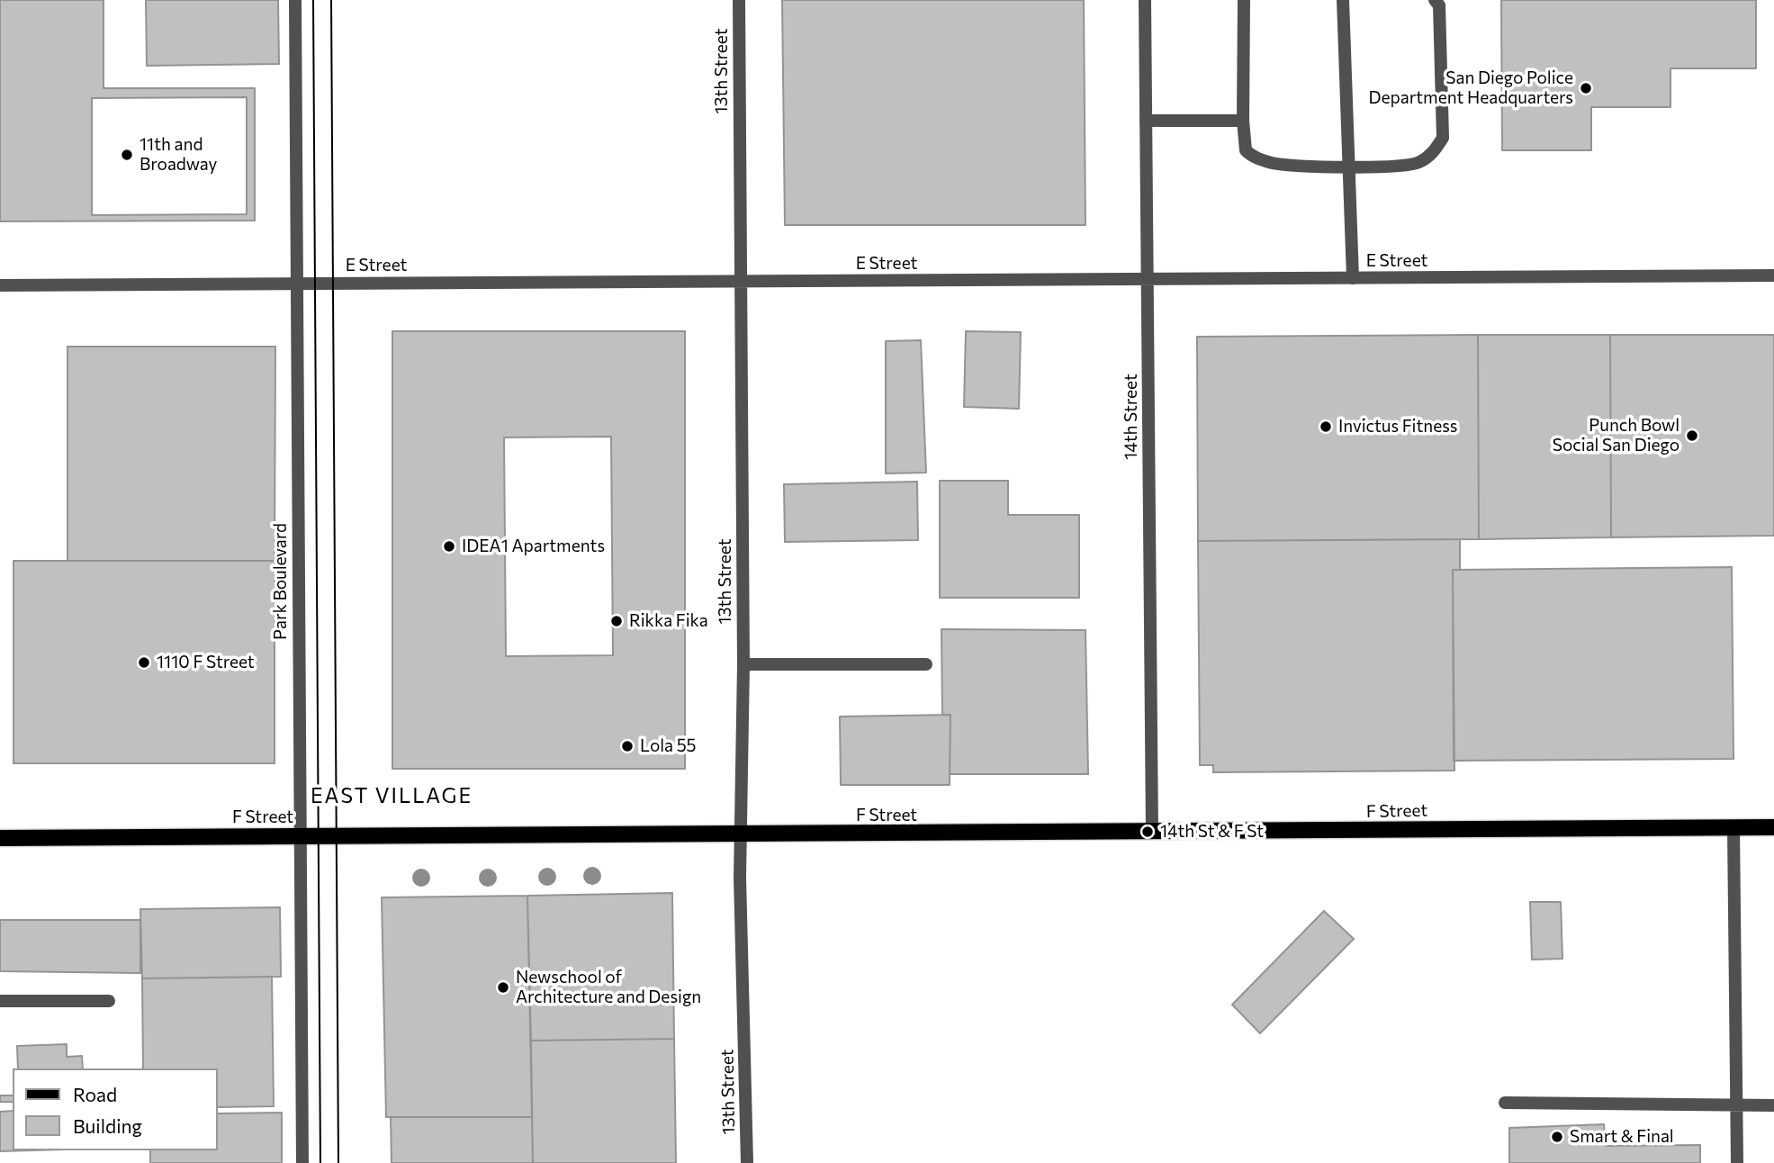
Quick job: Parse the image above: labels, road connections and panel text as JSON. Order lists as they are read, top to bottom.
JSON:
{
  "streets": {
    "main road": ["F Street"],
    "street": [
      "13th Street",
      "E Street",
      "14th Street",
      "Park Boulevard"
    ]
  },
  "crossings": [
    ["13th Street", "E Street"],
    ["13th Street", "F Street"],
    ["E Street", "14th Street"],
    ["E Street", "Park Boulevard"],
    ["14th Street", "F Street"],
    ["Park Boulevard", "F Street"]
  ],
  "districts": ["EAST VILLAGE"],
  "places": [
    "San Diego Police Department Headquarters",
    "11th and Broadway",
    "Invictus Fitness",
    "Punch Bowl Social San Diego",
    "IDEA1 Apartments",
    "Rikka Fika",
    "1110 F Street",
    "Lola 55",
    "14th St & F St",
    "Newschool of Architecture and Design",
    "Smart & Final"
  ],
  "legend": ["Road", "Building"]
}
